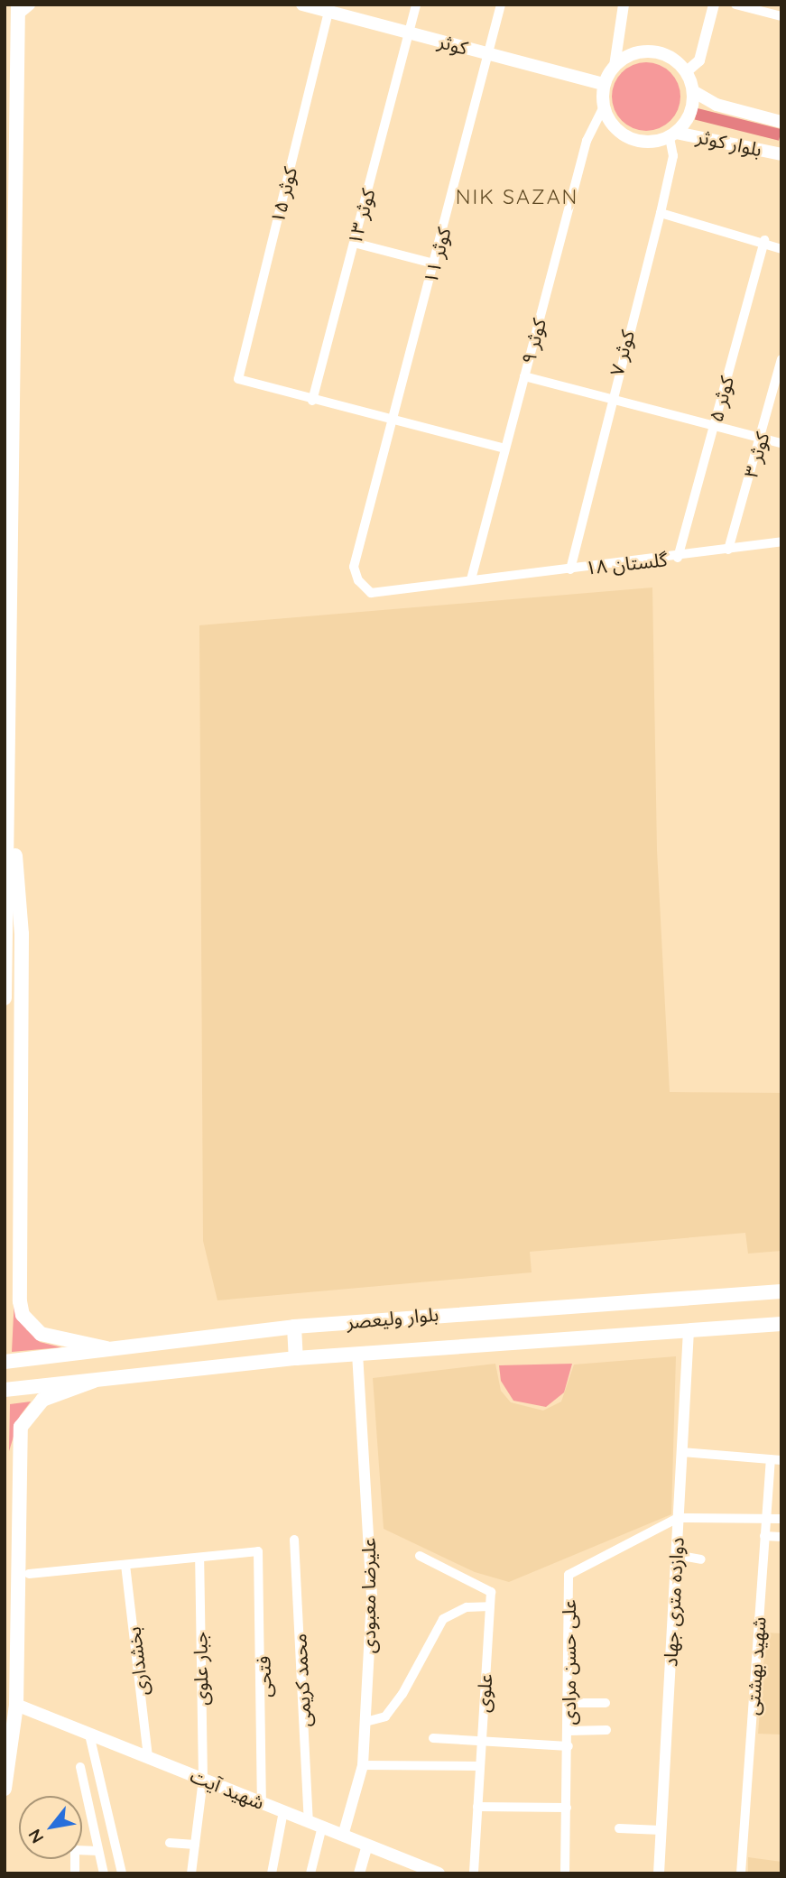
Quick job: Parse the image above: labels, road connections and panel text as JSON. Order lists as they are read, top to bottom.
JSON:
{
  "streets": {
    "main road": [
      "کوثر",
      "بلوار کوثر",
      "بلوار ولیعصر",
      "شهید آیت"
    ],
    "street": [
      "۱۵ کوثر",
      "کوثر ۱۳",
      "کوثر ۱۱",
      "کوثر ۹",
      "کوثر ۷",
      "کوثر ۵",
      "کوثر ۳",
      "گلستان ۱۸",
      "علیرضا معبودی",
      "دوازده متری جهاد",
      "بخشداری",
      "علی حسن مرادی",
      "شهید بهشتی",
      "جبار علوی",
      "فتحی",
      "محمد کریمی",
      "علوی"
    ]
  },
  "crossings": [
    ["کوثر", "بلوار کوثر"],
    ["کوثر", "۱۵ کوثر"],
    ["کوثر", "کوثر ۱۳"],
    ["کوثر", "کوثر ۱۱"],
    ["کوثر", "کوثر ۹"],
    ["کوثر", "کوثر ۷"],
    ["بلوار کوثر", "کوثر ۹"],
    ["بلوار کوثر", "کوثر ۷"],
    ["۱۵ کوثر", "کوثر ۱۳"],
    ["کوثر ۱۱", "کوثر ۹"],
    ["کوثر ۱۱", "گلستان ۱۸"],
    ["کوثر ۹", "کوثر ۷"],
    ["کوثر ۹", "گلستان ۱۸"],
    ["کوثر ۷", "گلستان ۱۸"],
    ["کوثر ۵", "گلستان ۱۸"],
    ["کوثر ۳", "گلستان ۱۸"],
    ["بلوار ولیعصر", "علیرضا معبودی"],
    ["بلوار ولیعصر", "دوازده متری جهاد"],
    ["علیرضا معبودی", "شهید آیت"],
    ["دوازده متری جهاد", "علی حسن مرادی"],
    ["بخشداری", "شهید آیت"],
    ["جبار علوی", "فتحی"],
    ["جبار علوی", "شهید آیت"],
    ["فتحی", "شهید آیت"],
    ["محمد کریمی", "شهید آیت"]
  ],
  "districts": ["NIK SAZAN"],
  "north": "bottom left"
}
